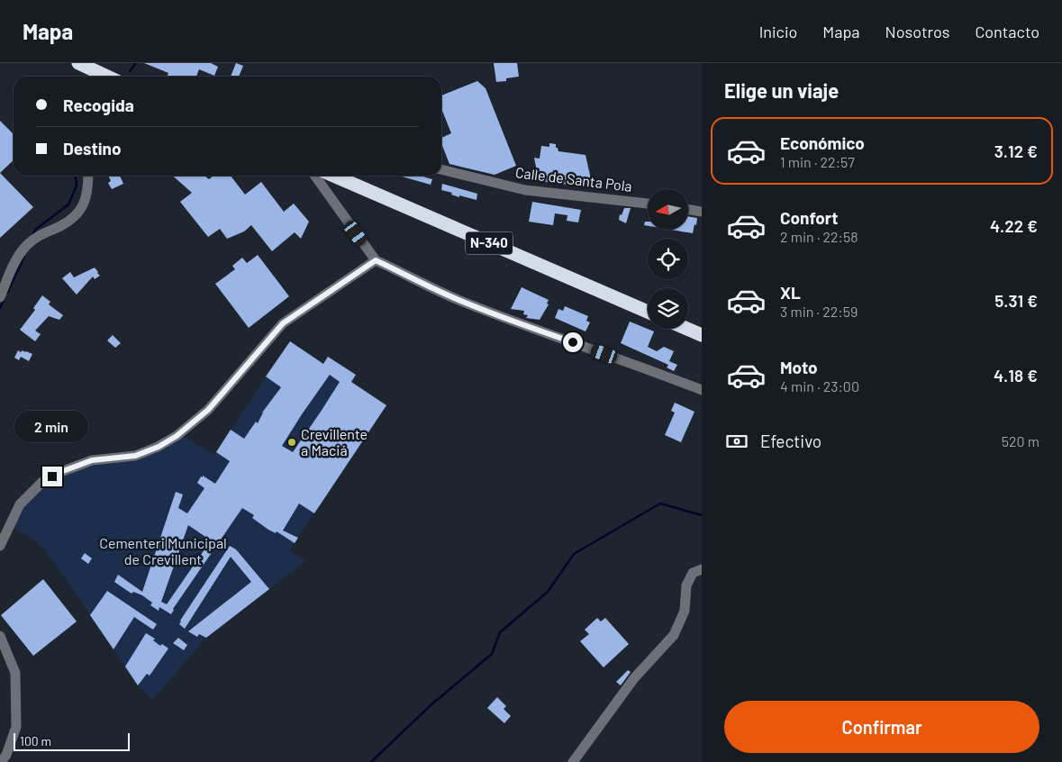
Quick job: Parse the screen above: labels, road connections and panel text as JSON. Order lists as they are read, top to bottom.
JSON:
{
  "streets": {
    "highway": ["N-340"],
    "street": ["Calle de Santa Pola"]
  },
  "parks": ["Cementeri Municipal de Crevillent"],
  "places": ["Crevillente a Maciá"],
  "scale_bar": "100 m",
  "north": "left",
  "page": {
    "header": "Mapa",
    "nav": [
      "Inicio",
      "Mapa",
      "Nosotros",
      "Contacto"
    ],
    "heading": "Elige un viaje",
    "banner": ["Recogida", "Destino"],
    "list": [
      {
        "name": "Económico",
        "note": "1 min · 22:57",
        "value": "3.12 €"
      },
      {
        "name": "Confort",
        "note": "2 min · 22:58",
        "value": "4.22 €"
      },
      {
        "name": "XL",
        "note": "3 min · 22:59",
        "value": "5.31 €"
      },
      {
        "name": "Moto",
        "note": "4 min · 23:00",
        "value": "4.18 €"
      }
    ],
    "bubble": "2 min",
    "pay": ["Efectivo", "520 m"],
    "buttons": "Confirmar",
    "scale": "100 m"
  }
}
